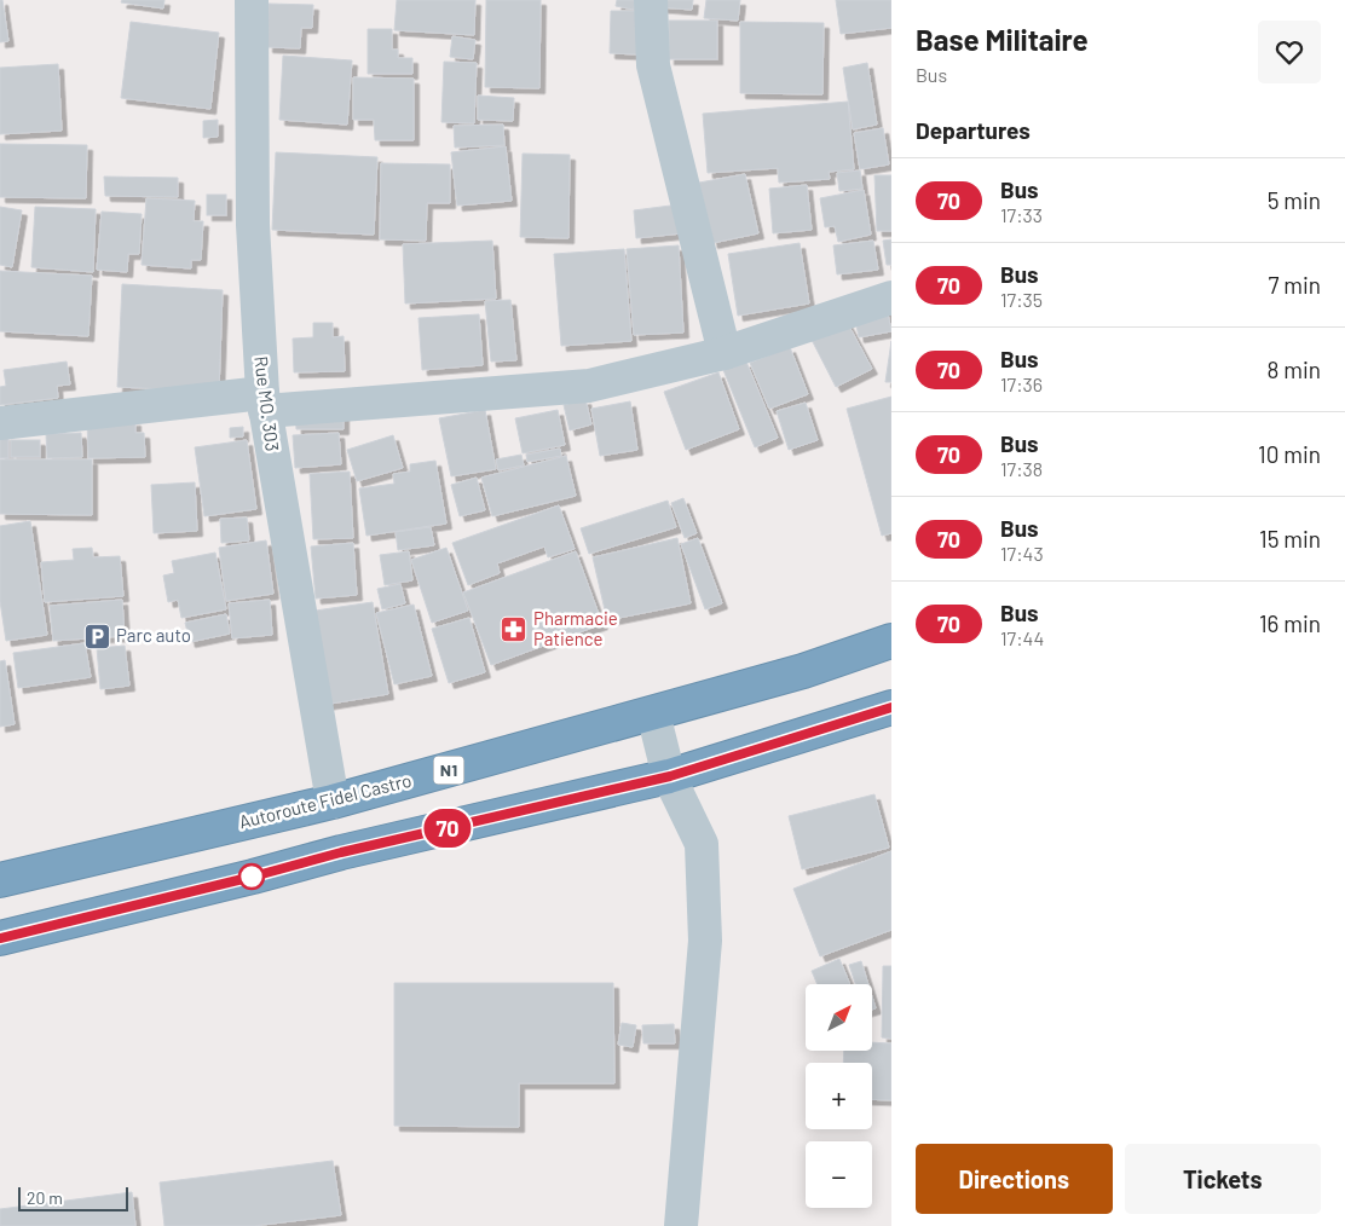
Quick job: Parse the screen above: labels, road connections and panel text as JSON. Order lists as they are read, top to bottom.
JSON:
{
  "streets": {
    "highway": ["N1", "Autoroute Fidel Castro"],
    "street": ["Rue MO. 303"]
  },
  "crossings": [
    ["Rue MO. 303", "Autoroute Fidel Castro"]
  ],
  "places": {
    "pharmacy": ["Pharmacie Patience"],
    "parking": ["Parc auto"]
  },
  "lines": ["bus line 70"],
  "scale_bar": "20 m",
  "north": "top right",
  "page": {
    "on_map": "70",
    "heading": [
      ["Base Militaire", "Bus"],
      "Departures"
    ],
    "list": [
      {
        "mark": "70",
        "name": "Bus",
        "note": "17:33",
        "value": "5 min"
      },
      {
        "mark": "70",
        "name": "Bus",
        "note": "17:35",
        "value": "7 min"
      },
      {
        "mark": "70",
        "name": "Bus",
        "note": "17:36",
        "value": "8 min"
      },
      {
        "mark": "70",
        "name": "Bus",
        "note": "17:38",
        "value": "10 min"
      },
      {
        "mark": "70",
        "name": "Bus",
        "note": "17:43",
        "value": "15 min"
      },
      {
        "mark": "70",
        "name": "Bus",
        "note": "17:44",
        "value": "16 min"
      }
    ],
    "map_buttons": ["+", "−"],
    "buttons": ["Directions", "Tickets"],
    "scale": "20 m"
  }
}
